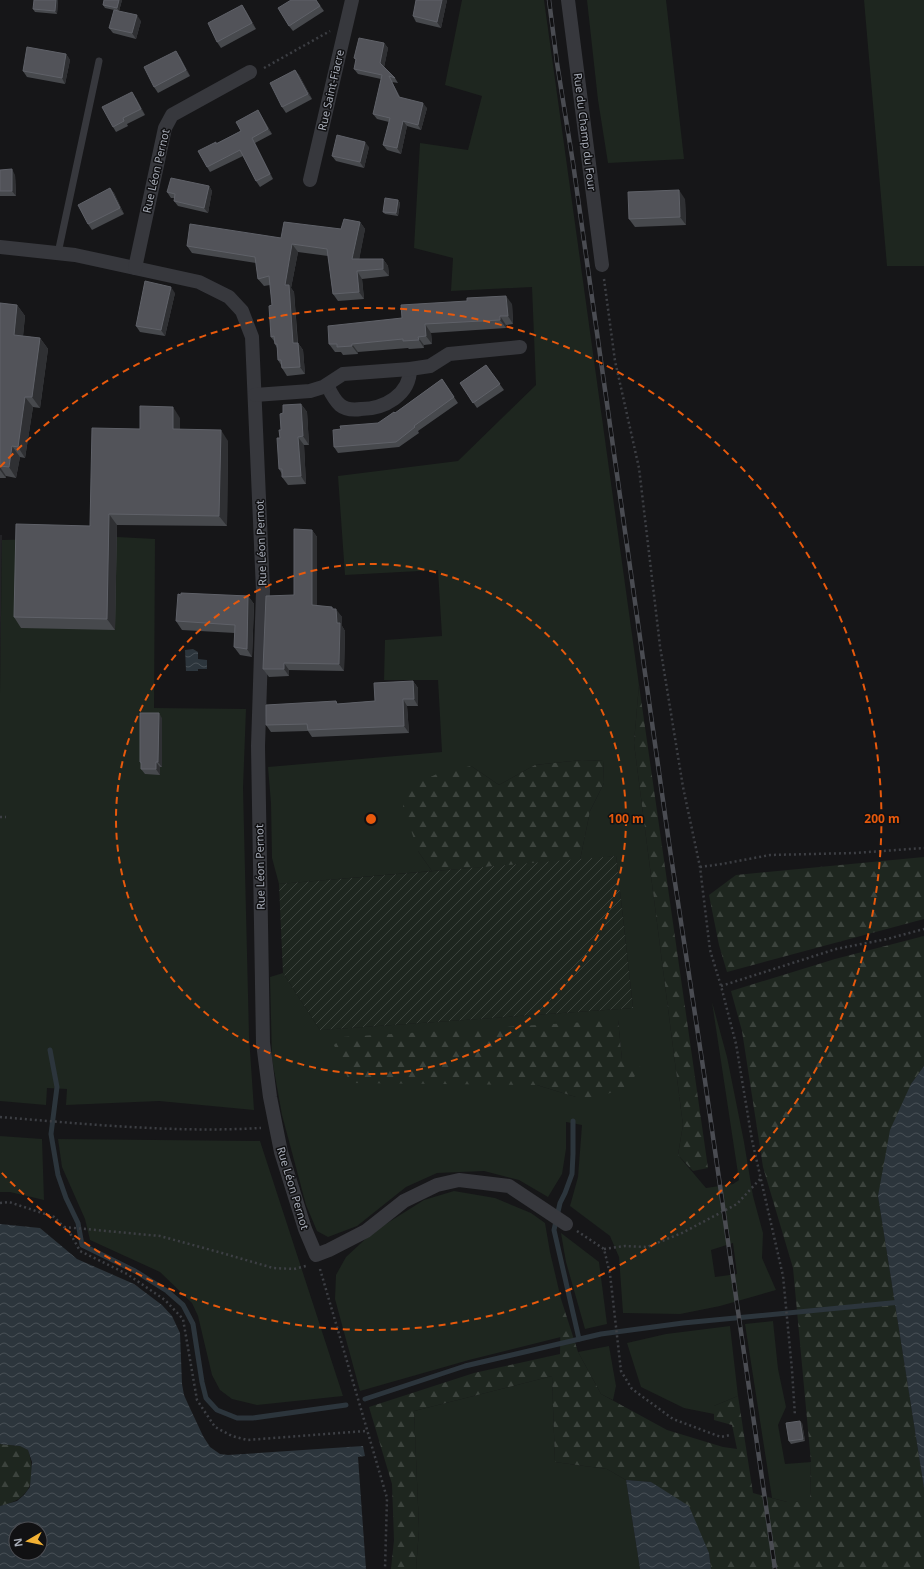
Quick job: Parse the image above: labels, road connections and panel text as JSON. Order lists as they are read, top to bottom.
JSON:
{
  "streets": {
    "street": ["Rue Saint-Fiacre", "Rue du Champ du Four", "Rue Léon Pernot"]
  },
  "north": "left",
  "rings": ["100 m", "200 m"]
}
